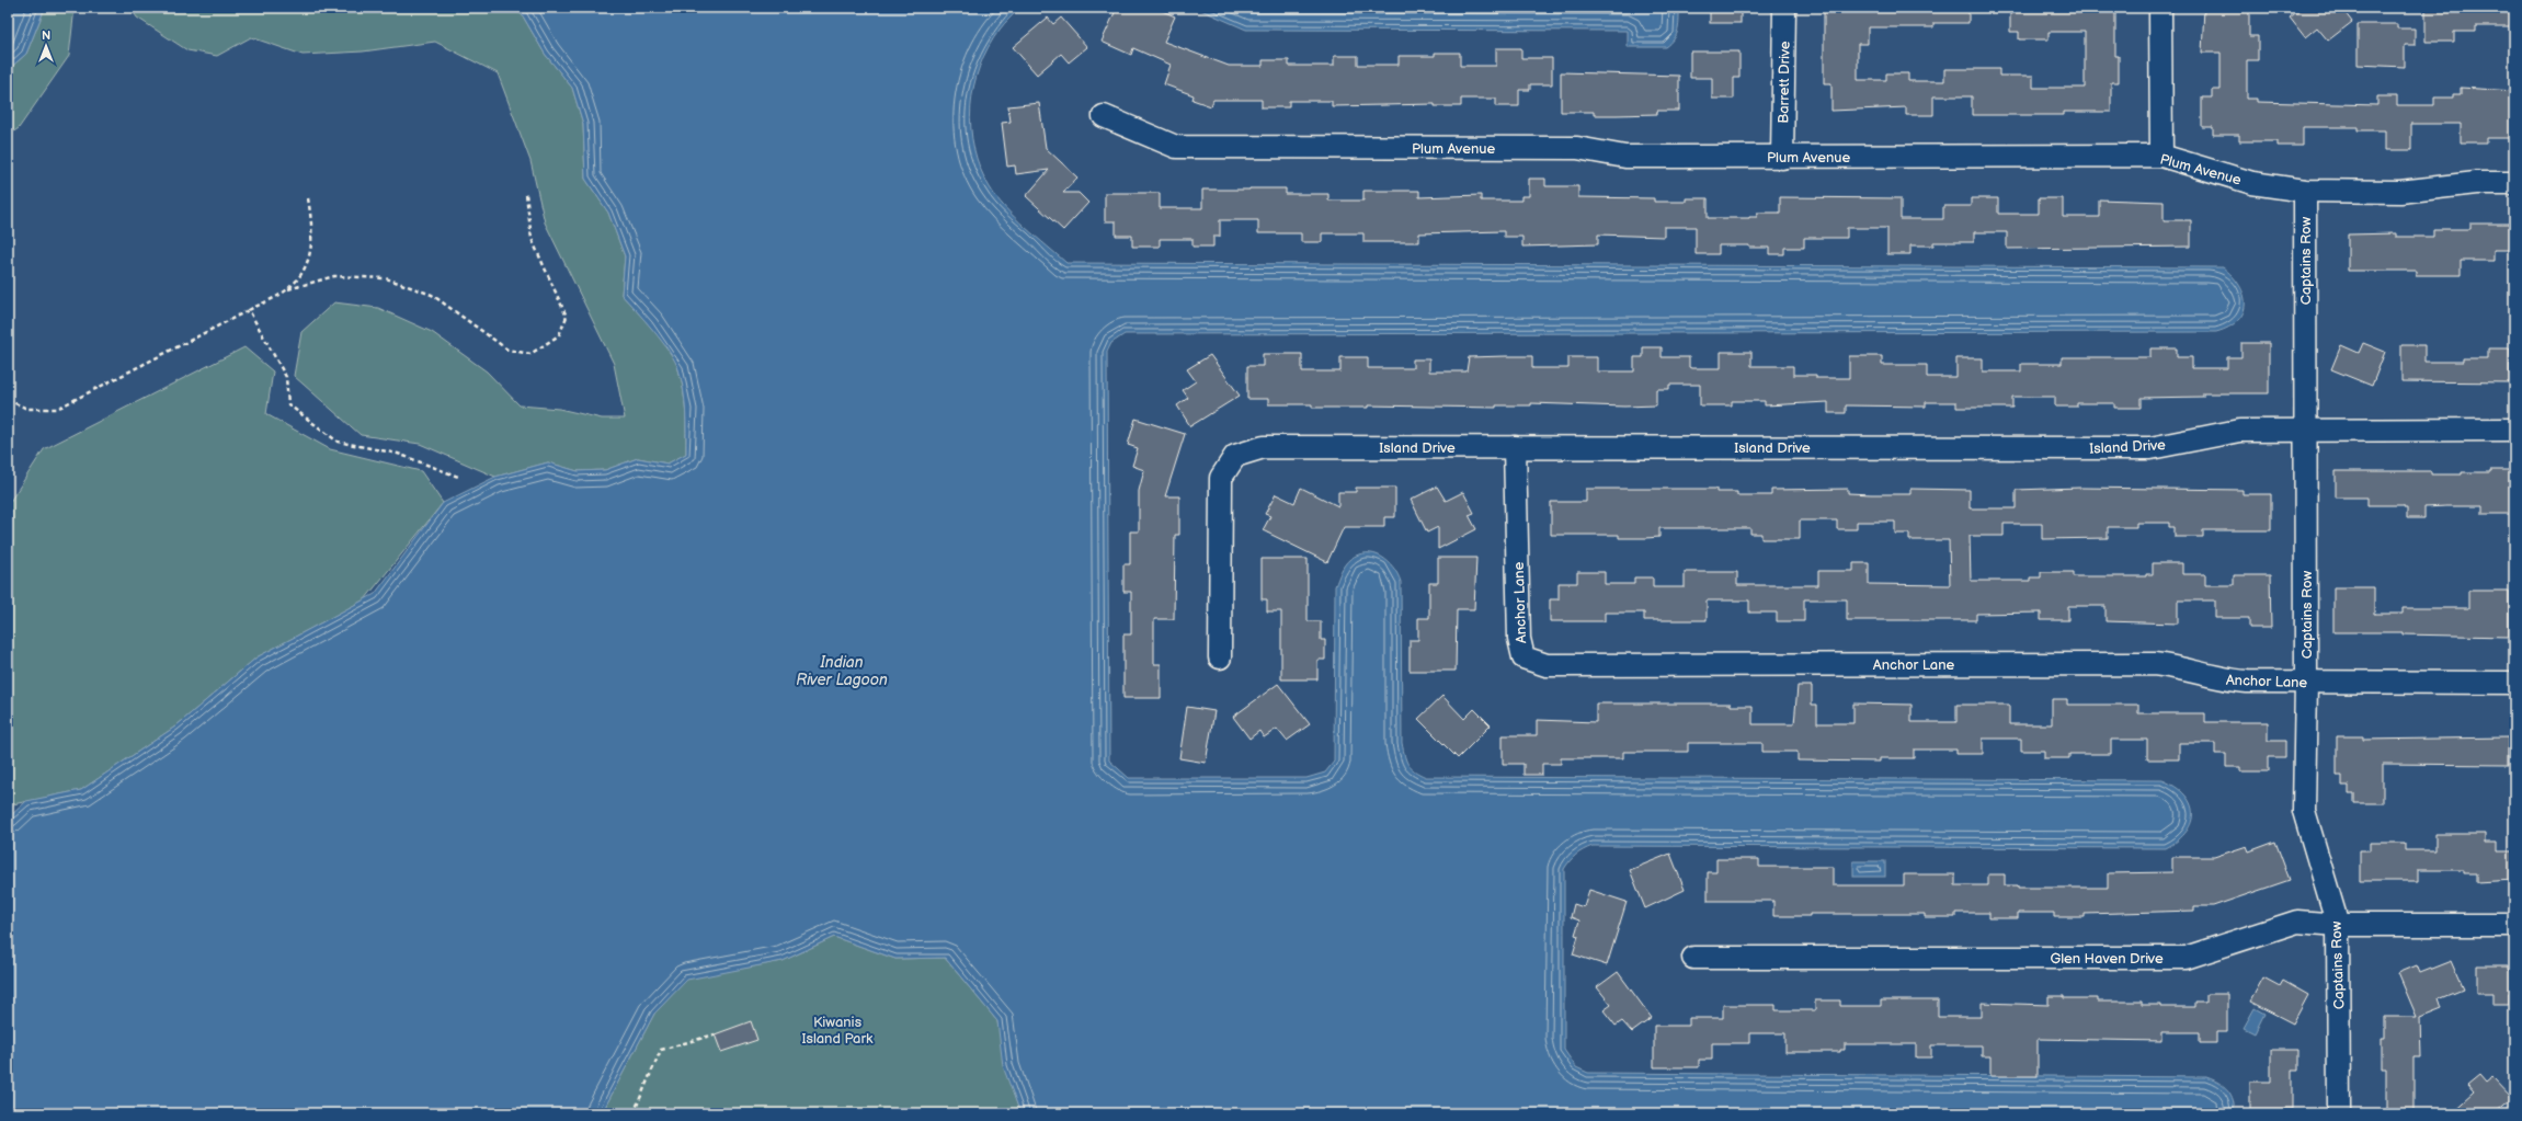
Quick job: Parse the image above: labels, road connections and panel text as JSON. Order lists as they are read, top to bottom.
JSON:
{
  "streets": {
    "street": [
      "Barrett Drive",
      "Plum Avenue",
      "Captains Row",
      "Island Drive",
      "Anchor Lane",
      "Glen Haven Drive"
    ]
  },
  "crossings": [
    ["Barrett Drive", "Plum Avenue"],
    ["Plum Avenue", "Captains Row"],
    ["Captains Row", "Island Drive"],
    ["Captains Row", "Anchor Lane"],
    ["Captains Row", "Glen Haven Drive"],
    ["Island Drive", "Anchor Lane"]
  ],
  "water": ["Indian River Lagoon"],
  "parks": ["Kiwanis Island Park"],
  "north": "top"
}
